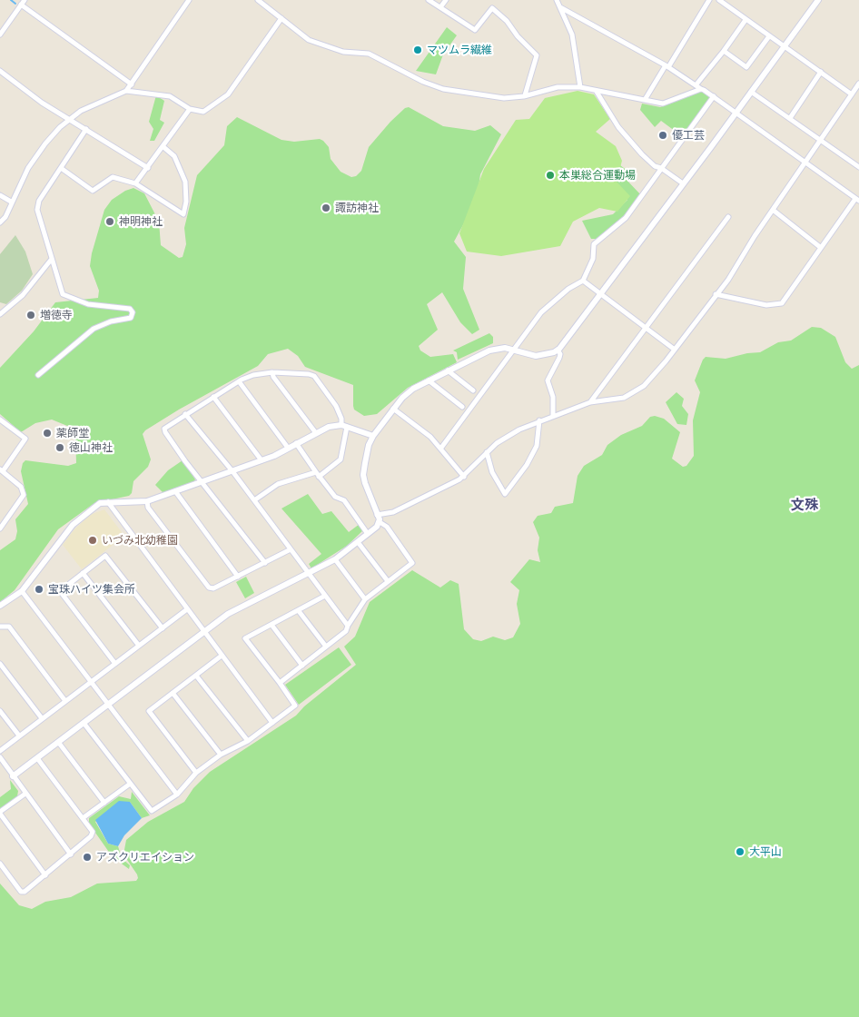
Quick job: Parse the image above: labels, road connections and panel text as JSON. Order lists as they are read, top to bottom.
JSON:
{
  "districts": ["文殊"],
  "places": [
    "マツムラ繊維",
    "優工芸",
    "本巣総合運動場",
    "諏訪神社",
    "神明神社",
    "増徳寺",
    "薬師堂",
    "徳山神社",
    "いづみ北幼稚園",
    "宝珠ハイツ集会所",
    "大平山",
    "アズクリエイション"
  ]
}
